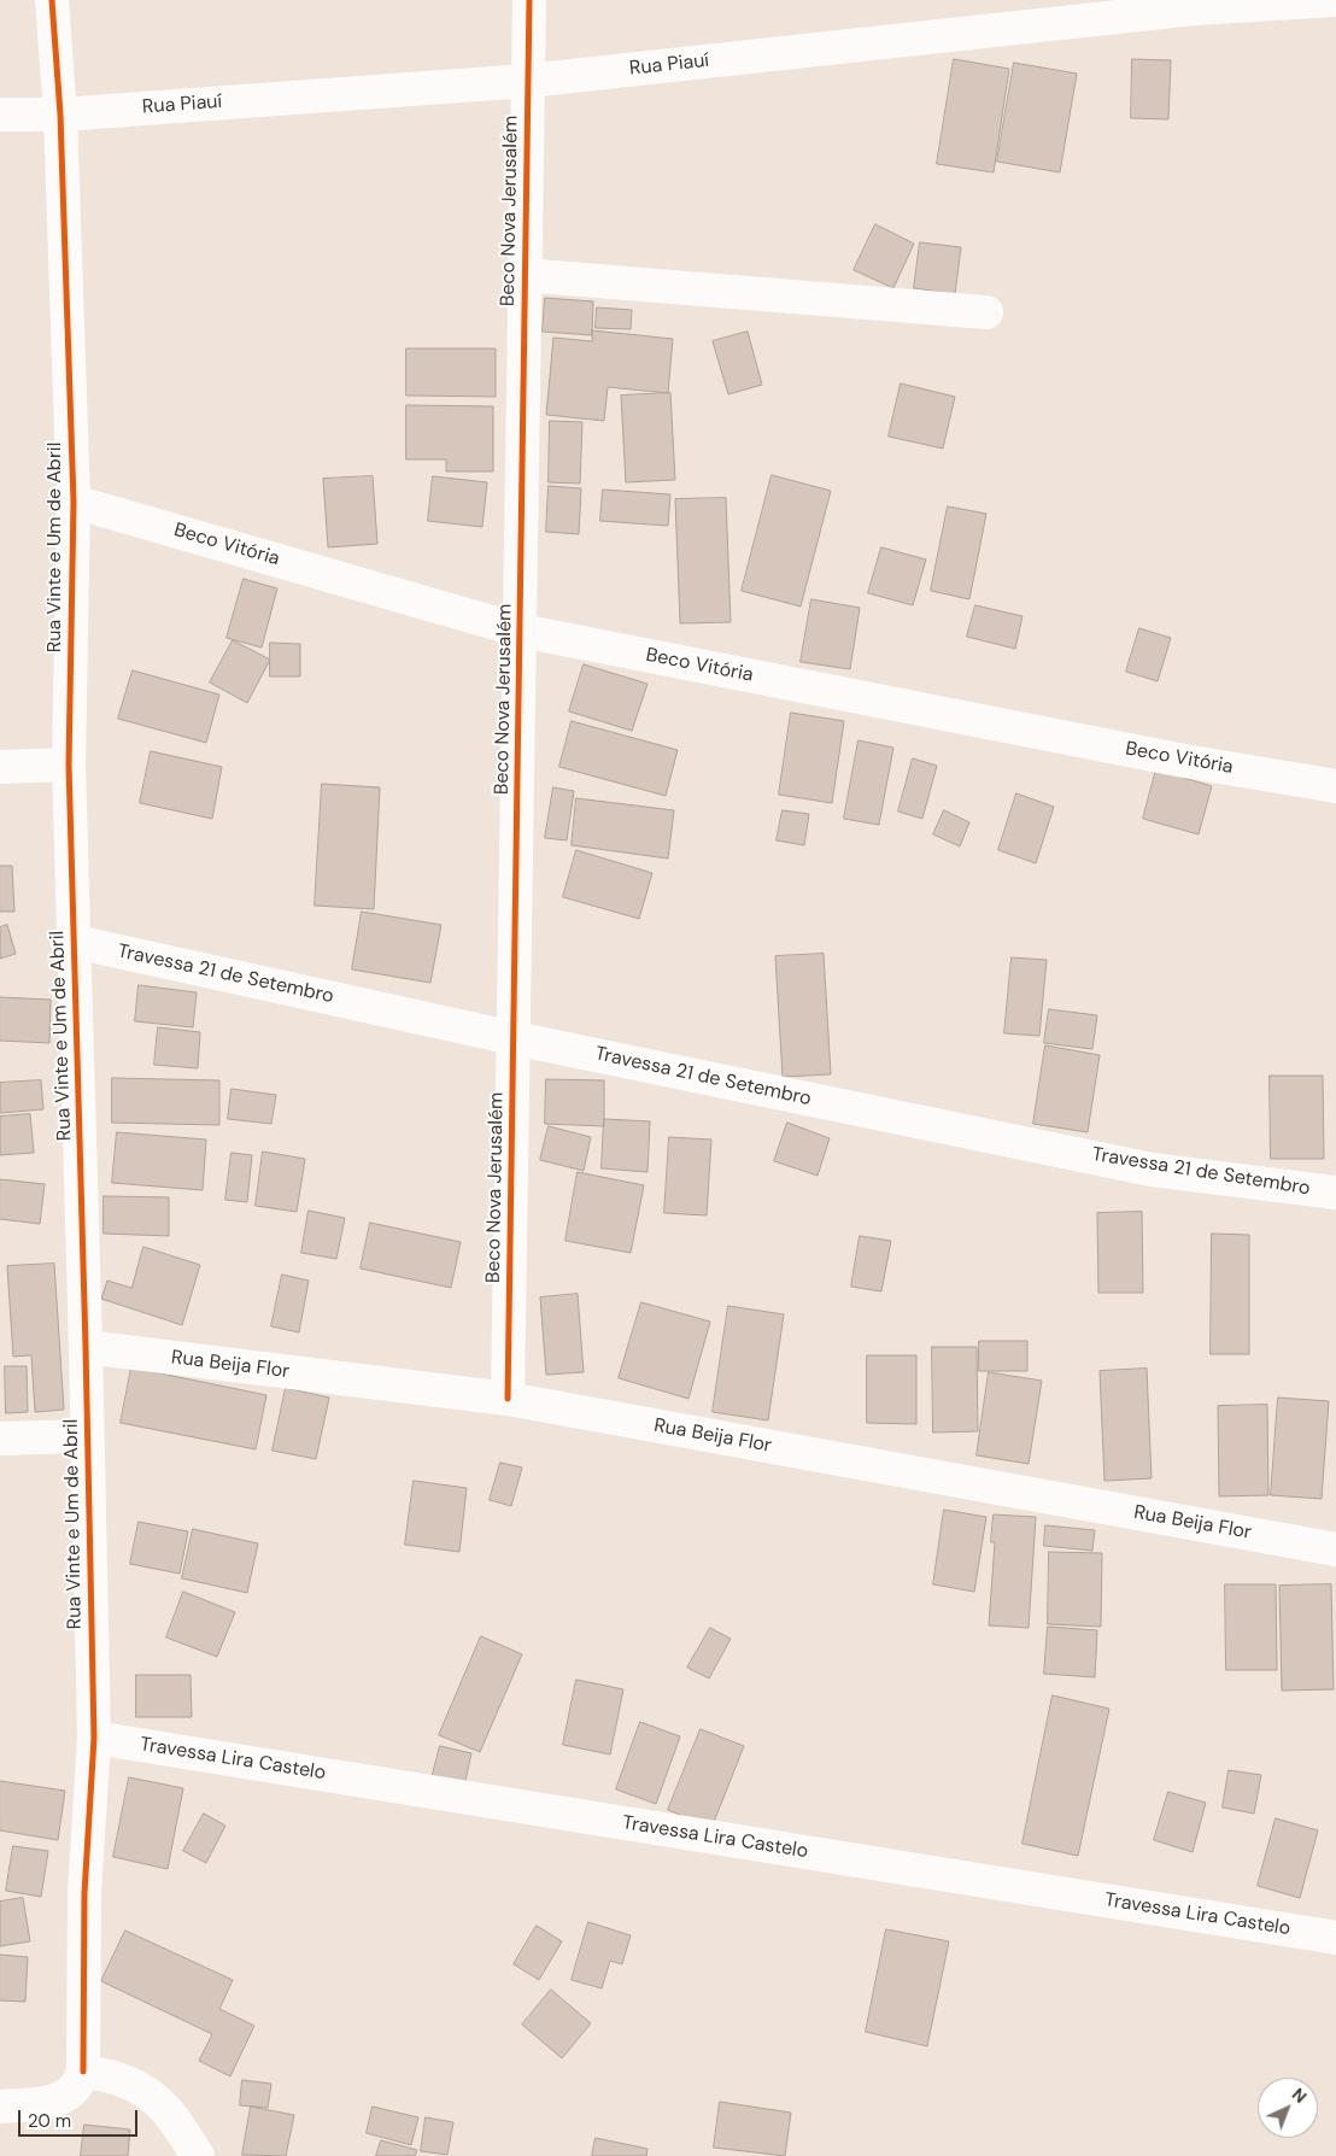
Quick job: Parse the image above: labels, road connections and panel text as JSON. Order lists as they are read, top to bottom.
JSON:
{
  "streets": {
    "street": [
      "Rua Piauí",
      "Beco Nova Jerusalém",
      "Beco Vitória",
      "Rua Vinte e Um de Abril",
      "Travessa 21 de Setembro",
      "Rua Beija Flor",
      "Travessa Lira Castelo"
    ]
  },
  "crossings": [
    ["Rua Piauí", "Beco Nova Jerusalém"],
    ["Rua Piauí", "Rua Vinte e Um de Abril"],
    ["Beco Nova Jerusalém", "Beco Vitória"],
    ["Beco Nova Jerusalém", "Travessa 21 de Setembro"],
    ["Beco Nova Jerusalém", "Rua Beija Flor"],
    ["Beco Vitória", "Rua Vinte e Um de Abril"],
    ["Rua Vinte e Um de Abril", "Travessa 21 de Setembro"],
    ["Rua Vinte e Um de Abril", "Rua Beija Flor"],
    ["Rua Vinte e Um de Abril", "Travessa Lira Castelo"]
  ],
  "scale_bar": "20 m",
  "north": "top right"
}
